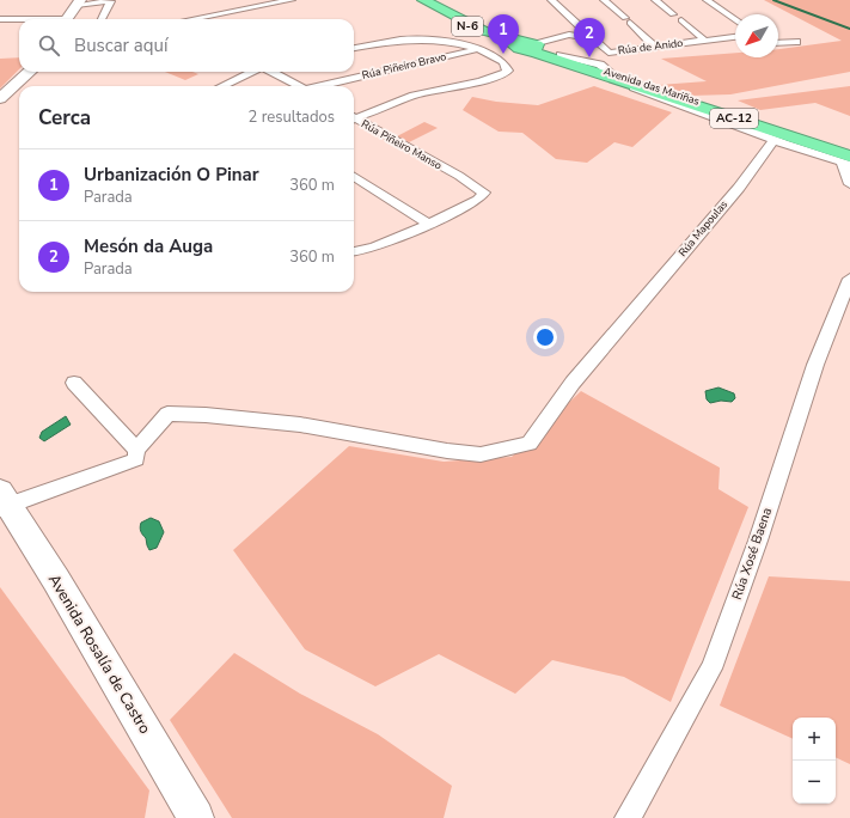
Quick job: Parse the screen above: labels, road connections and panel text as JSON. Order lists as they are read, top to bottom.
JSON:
{
  "streets": {
    "highway": ["N-6", "Avenida das Mariñas", "AC-12"],
    "street": [
      "Rúa de Anido",
      "Rúa Piñeiro Bravo",
      "Rúa Piñeiro Manso",
      "Rúa Mapoulas",
      "Rúa Xosé Baena",
      "Avenida Rosalía de Castro"
    ]
  },
  "crossings": [
    ["Rúa Piñeiro Bravo", "Rúa Piñeiro Manso"],
    ["Avenida das Mariñas", "Rúa Mapoulas"]
  ],
  "north": "bottom left",
  "page": {
    "pins": ["1", "2"],
    "search": "Buscar aquí",
    "heading": ["Cerca", "2 resultados"],
    "list": [
      {
        "mark": "1",
        "name": "Urbanización O Pinar",
        "note": "Parada",
        "value": "360 m"
      },
      {
        "mark": "2",
        "name": "Mesón da Auga",
        "note": "Parada",
        "value": "360 m"
      }
    ],
    "map_buttons": ["+", "−"]
  }
}
